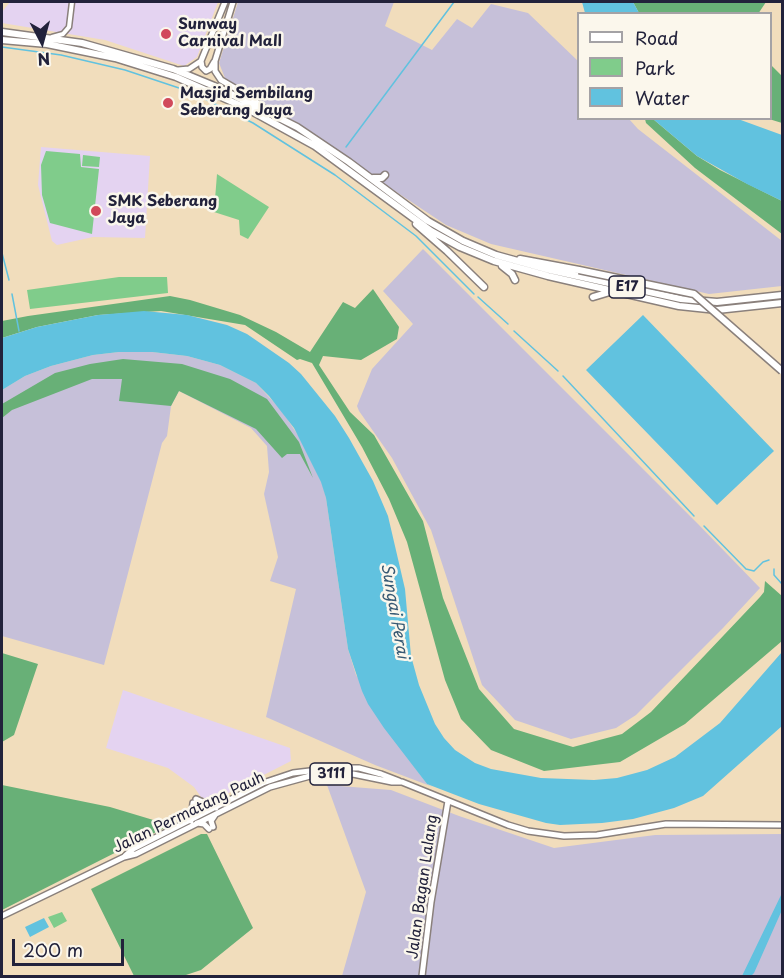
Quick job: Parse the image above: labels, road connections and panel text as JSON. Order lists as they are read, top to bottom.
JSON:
{
  "streets": {
    "highway": ["E17"],
    "main road": ["Jalan Permatang Pauh", "Jalan Bagan Lalang"]
  },
  "crossings": [
    ["Jalan Permatang Pauh", "Jalan Bagan Lalang"]
  ],
  "water": ["Sungai Perai"],
  "places": ["Sunway Carnival Mall", "Masjid Sembilang Seberang Jaya", "SMK Seberang Jaya"],
  "legend": ["Road", "Park", "Water"],
  "scale_bar": "200 m",
  "north": "bottom"
}
